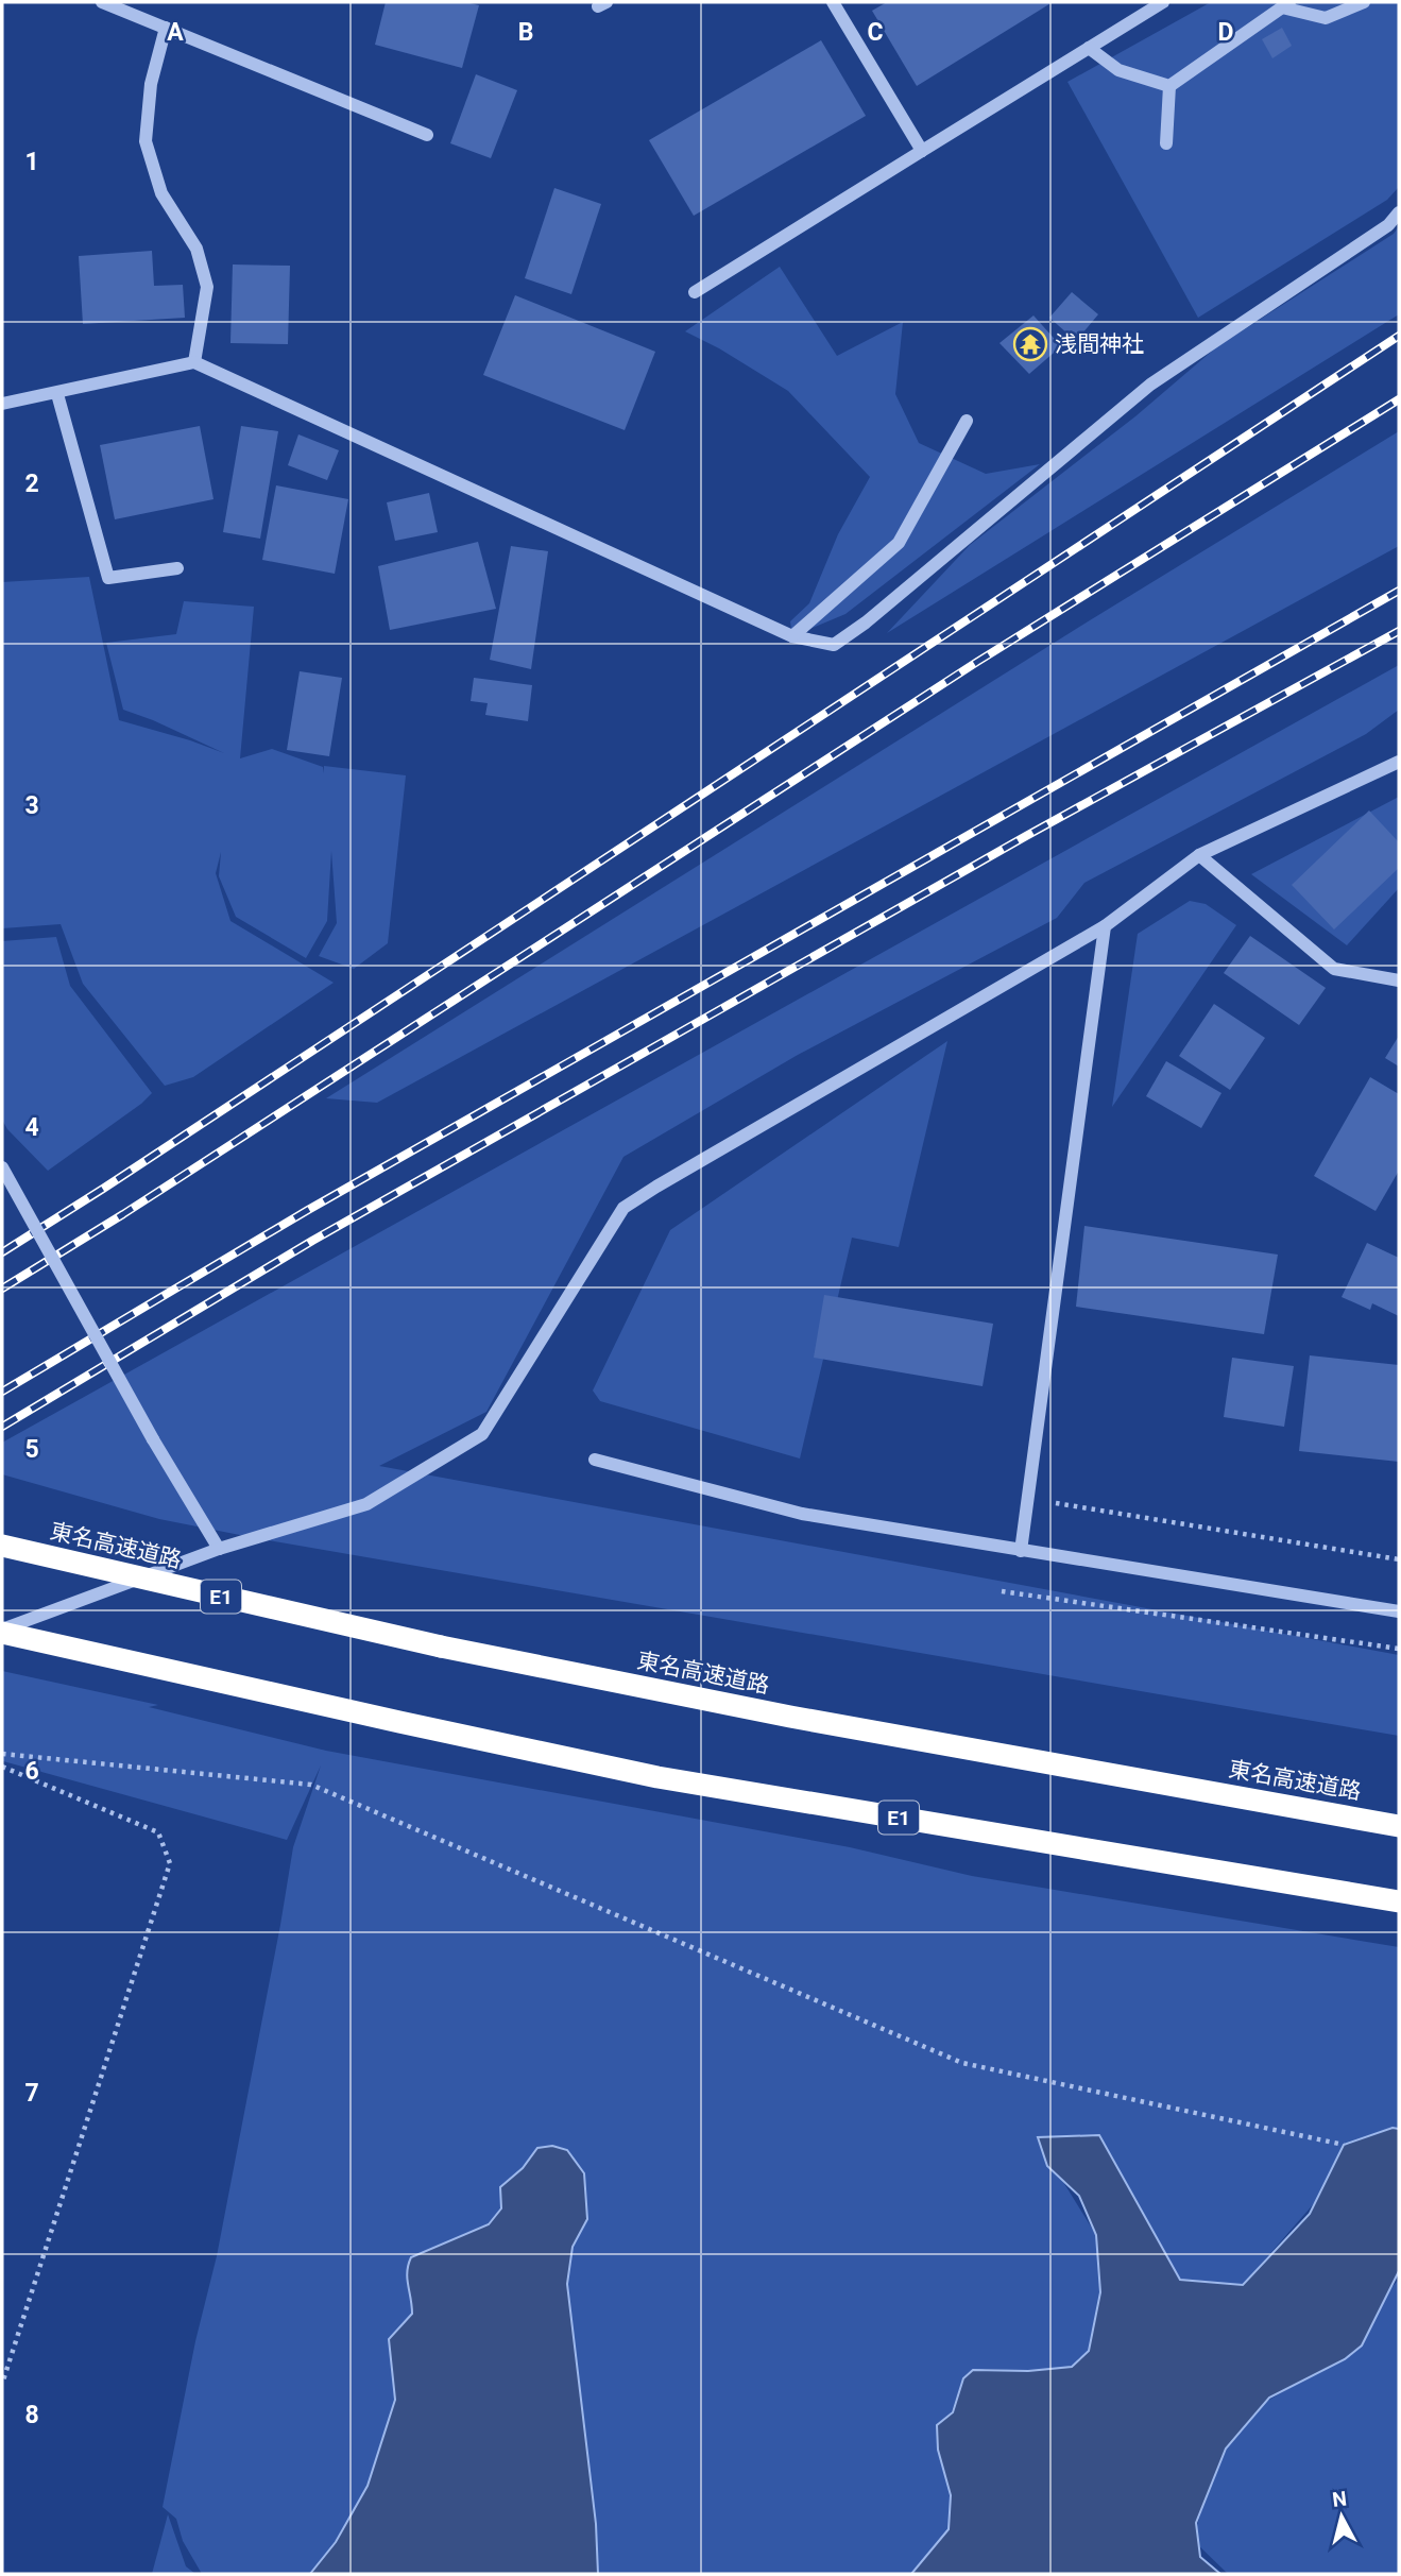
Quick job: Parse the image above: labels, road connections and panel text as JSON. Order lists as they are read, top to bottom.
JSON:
{
  "streets": {
    "highway": ["東名高速道路", "E1"]
  },
  "places": {
    "temple": ["浅間神社"]
  },
  "north": "top",
  "grid": {
    "columns": [
      "A",
      "B",
      "C",
      "D"
    ],
    "rows": [
      "1",
      "2",
      "3",
      "4",
      "5",
      "6",
      "7",
      "8"
    ]
  }
}
